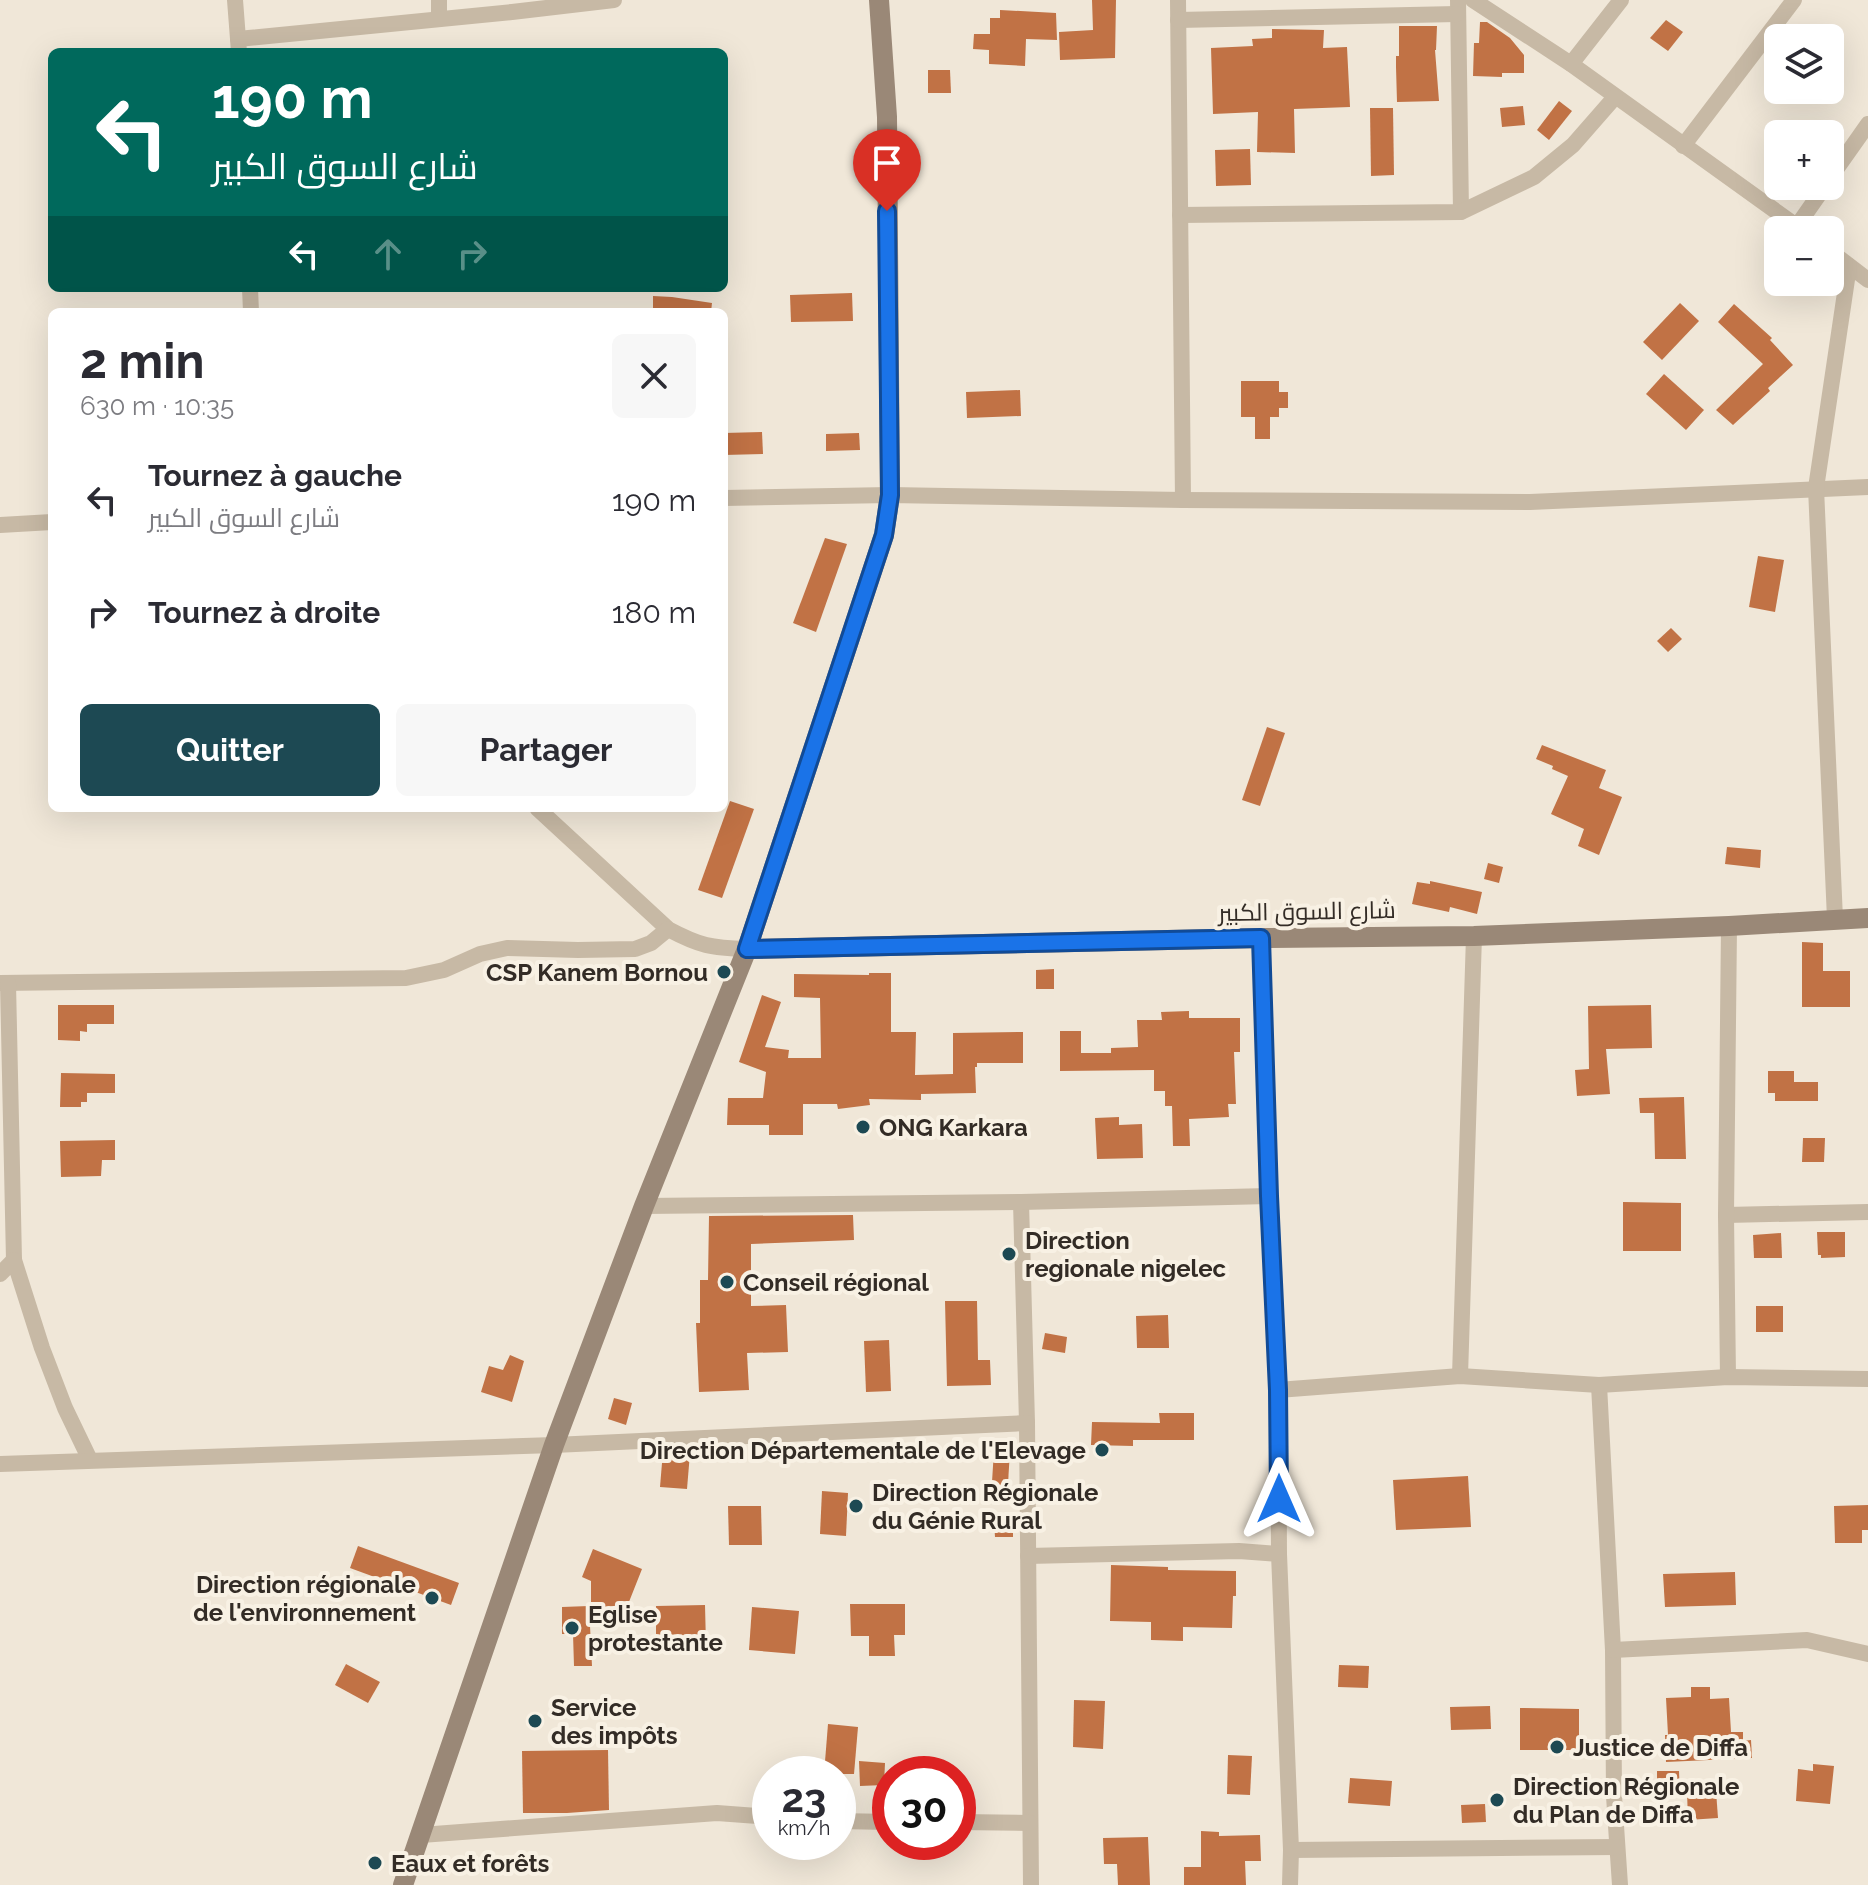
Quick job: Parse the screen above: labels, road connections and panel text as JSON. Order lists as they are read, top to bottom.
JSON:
{
  "streets": {
    "street": ["شارع السوق الكبير"]
  },
  "places": [
    "CSP Kanem Bornou",
    "ONG Karkara",
    "Direction regionale nigelec",
    "Conseil régional",
    "Direction Départementale de l'Elevage",
    "Direction Régionale du Génie Rural",
    "Direction régionale de l'environnement",
    "Eglise protestante",
    "Service des impôts",
    "Justice de Diffa",
    "Direction Régionale du Plan de Diffa",
    "Eaux et forêts"
  ],
  "page": {
    "map_buttons": ["+", "−"],
    "turn": ["190 m", "شارع السوق الكبير"],
    "heading": ["2 min", "630 m · 10:35"],
    "list": [
      {
        "name": "Tournez à gauche",
        "note": "شارع السوق الكبير",
        "value": "190 m"
      },
      {
        "name": "Tournez à droite",
        "value": "180 m"
      }
    ],
    "buttons": ["Quitter", "Partager"],
    "speed": "23 km/h",
    "limit": "30"
  }
}
